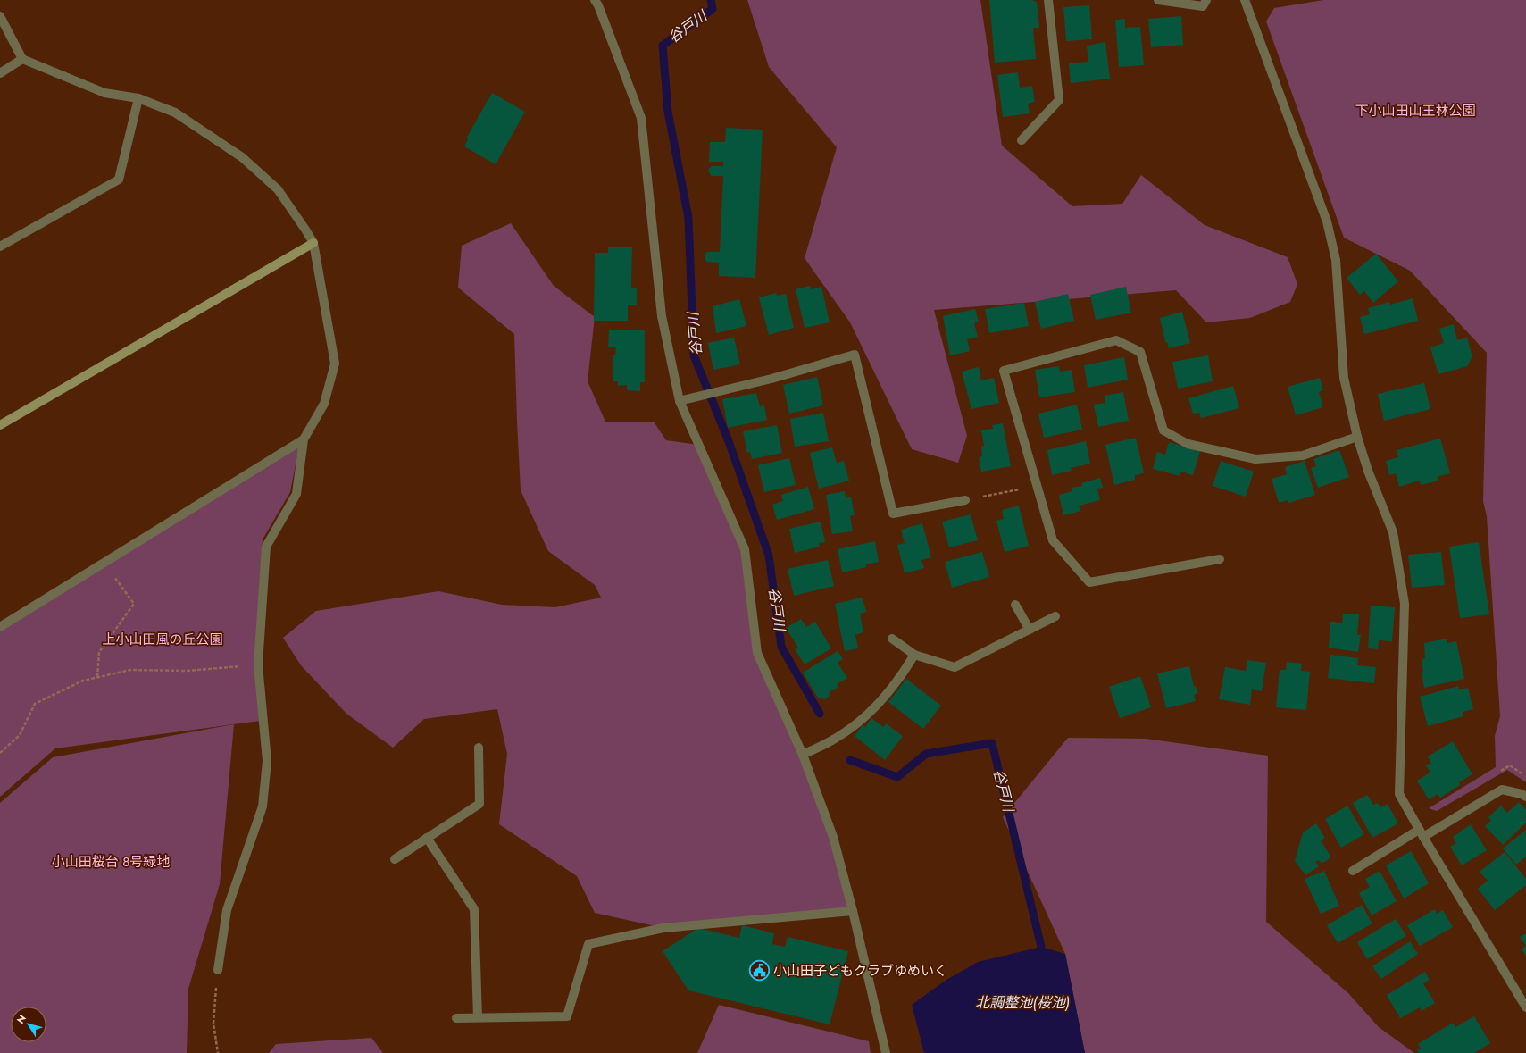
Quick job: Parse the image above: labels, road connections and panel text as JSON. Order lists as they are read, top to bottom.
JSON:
{
  "water": ["谷戸川", "北調整池(桜池)"],
  "parks": ["下小山田山王林公園", "上小山田風の丘公園", "小山田桜台 8号緑地"],
  "places": {
    "public building": ["小山田子どもクラブゆめいく"]
  },
  "north": "top left"
}
